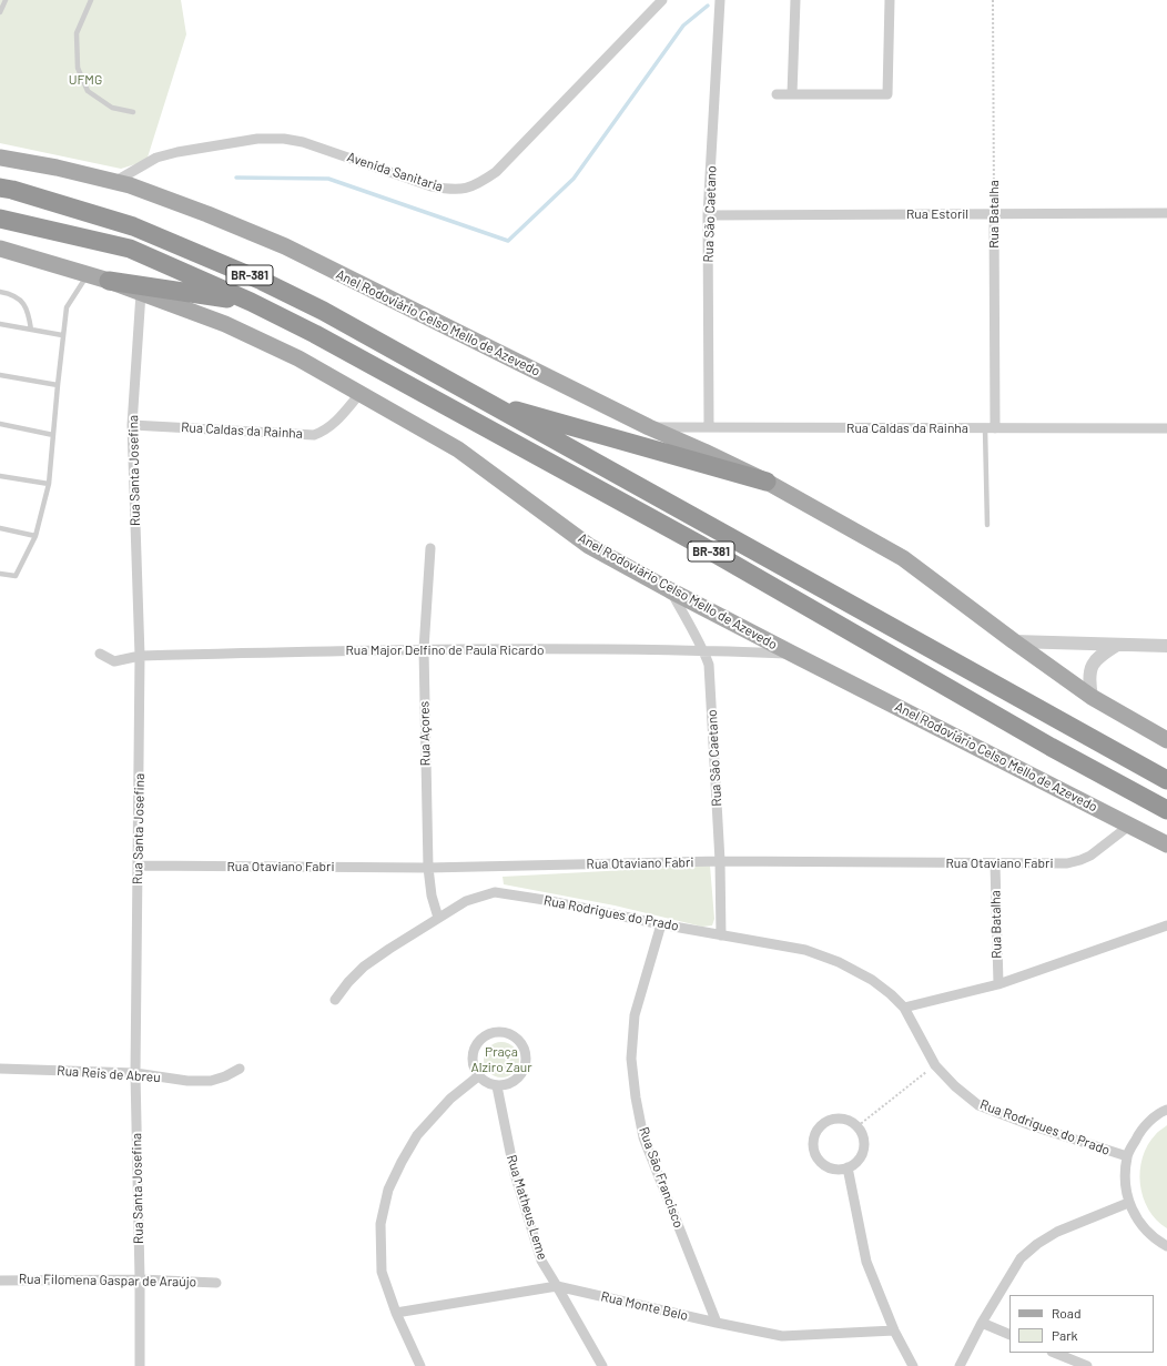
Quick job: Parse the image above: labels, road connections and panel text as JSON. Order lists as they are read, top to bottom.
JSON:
{
  "streets": {
    "highway": ["BR-381"],
    "main road": ["Anel Rodoviário Celso Mello de Azevedo"],
    "street": [
      "Avenida Sanitaria",
      "Rua São Caetano",
      "Rua Estoril",
      "Rua Batalha",
      "Rua Caldas da Rainha",
      "Rua Santa Josefina",
      "Rua Major Delfino de Paula Ricardo",
      "Rua Açores",
      "Rua Otaviano Fabri",
      "Rua Rodrigues do Prado",
      "Rua Reis de Abreu",
      "Rua São Francisco",
      "Rua Matheus Leme",
      "Rua Filomena Gaspar de Araújo",
      "Rua Monte Belo"
    ]
  },
  "crossings": [
    ["Avenida Sanitaria", "Anel Rodoviário Celso Mello de Azevedo"],
    ["Rua São Caetano", "Rua Estoril"],
    ["Rua São Caetano", "Anel Rodoviário Celso Mello de Azevedo"],
    ["Rua São Caetano", "Rua Caldas da Rainha"],
    ["Rua São Caetano", "Rua Major Delfino de Paula Ricardo"],
    ["Rua São Caetano", "Rua Otaviano Fabri"],
    ["Rua São Caetano", "Rua Rodrigues do Prado"],
    ["Rua Estoril", "Rua Batalha"],
    ["Rua Batalha", "Rua Caldas da Rainha"],
    ["Rua Batalha", "Rua Otaviano Fabri"],
    ["Anel Rodoviário Celso Mello de Azevedo", "Rua Caldas da Rainha"],
    ["Anel Rodoviário Celso Mello de Azevedo", "Rua Santa Josefina"],
    ["Anel Rodoviário Celso Mello de Azevedo", "Rua Major Delfino de Paula Ricardo"],
    ["Anel Rodoviário Celso Mello de Azevedo", "Rua Otaviano Fabri"],
    ["Rua Caldas da Rainha", "Rua Santa Josefina"],
    ["Rua Santa Josefina", "Rua Major Delfino de Paula Ricardo"],
    ["Rua Santa Josefina", "Rua Otaviano Fabri"],
    ["Rua Santa Josefina", "Rua Reis de Abreu"],
    ["Rua Santa Josefina", "Rua Filomena Gaspar de Araújo"],
    ["Rua Major Delfino de Paula Ricardo", "Rua Açores"],
    ["Rua Açores", "Rua Otaviano Fabri"],
    ["Rua Açores", "Rua Rodrigues do Prado"],
    ["Rua Rodrigues do Prado", "Rua São Francisco"],
    ["Rua São Francisco", "Rua Monte Belo"],
    ["Rua Matheus Leme", "Rua Monte Belo"]
  ],
  "parks": ["UFMG", "Praça Alziro Zaur"],
  "legend": ["Road", "Park"]
}
